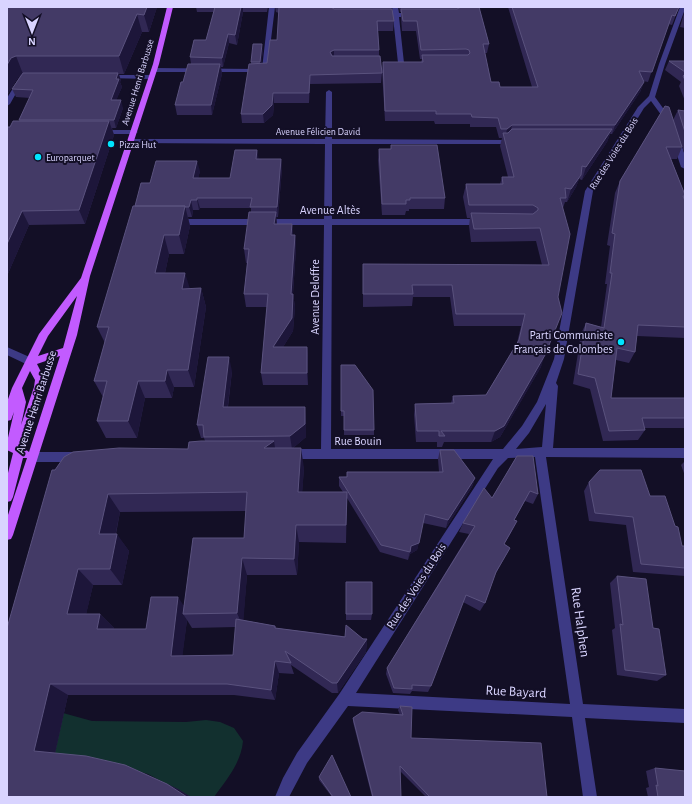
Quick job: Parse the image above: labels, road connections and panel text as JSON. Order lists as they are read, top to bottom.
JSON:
{
  "streets": {
    "main road": ["Avenue Henri Barbusse"],
    "street": [
      "Avenue Félicien David",
      "Rue des Voies du Bois",
      "Avenue Altès",
      "Avenue Deloffre",
      "Rue Bouin",
      "Rue Halphen",
      "Rue Bayard"
    ]
  },
  "crossings": [
    ["Avenue Henri Barbusse", "Avenue Félicien David"],
    ["Avenue Félicien David", "Avenue Deloffre"],
    ["Rue des Voies du Bois", "Rue Bouin"],
    ["Rue des Voies du Bois", "Rue Halphen"],
    ["Rue des Voies du Bois", "Rue Bayard"],
    ["Avenue Altès", "Avenue Deloffre"],
    ["Avenue Deloffre", "Rue Bouin"],
    ["Rue Bouin", "Rue Halphen"],
    ["Rue Halphen", "Rue Bayard"]
  ],
  "places": ["Pizza Hut", "Europarquet", "Parti Communiste Français de Colombes"],
  "north": "bottom"
}
